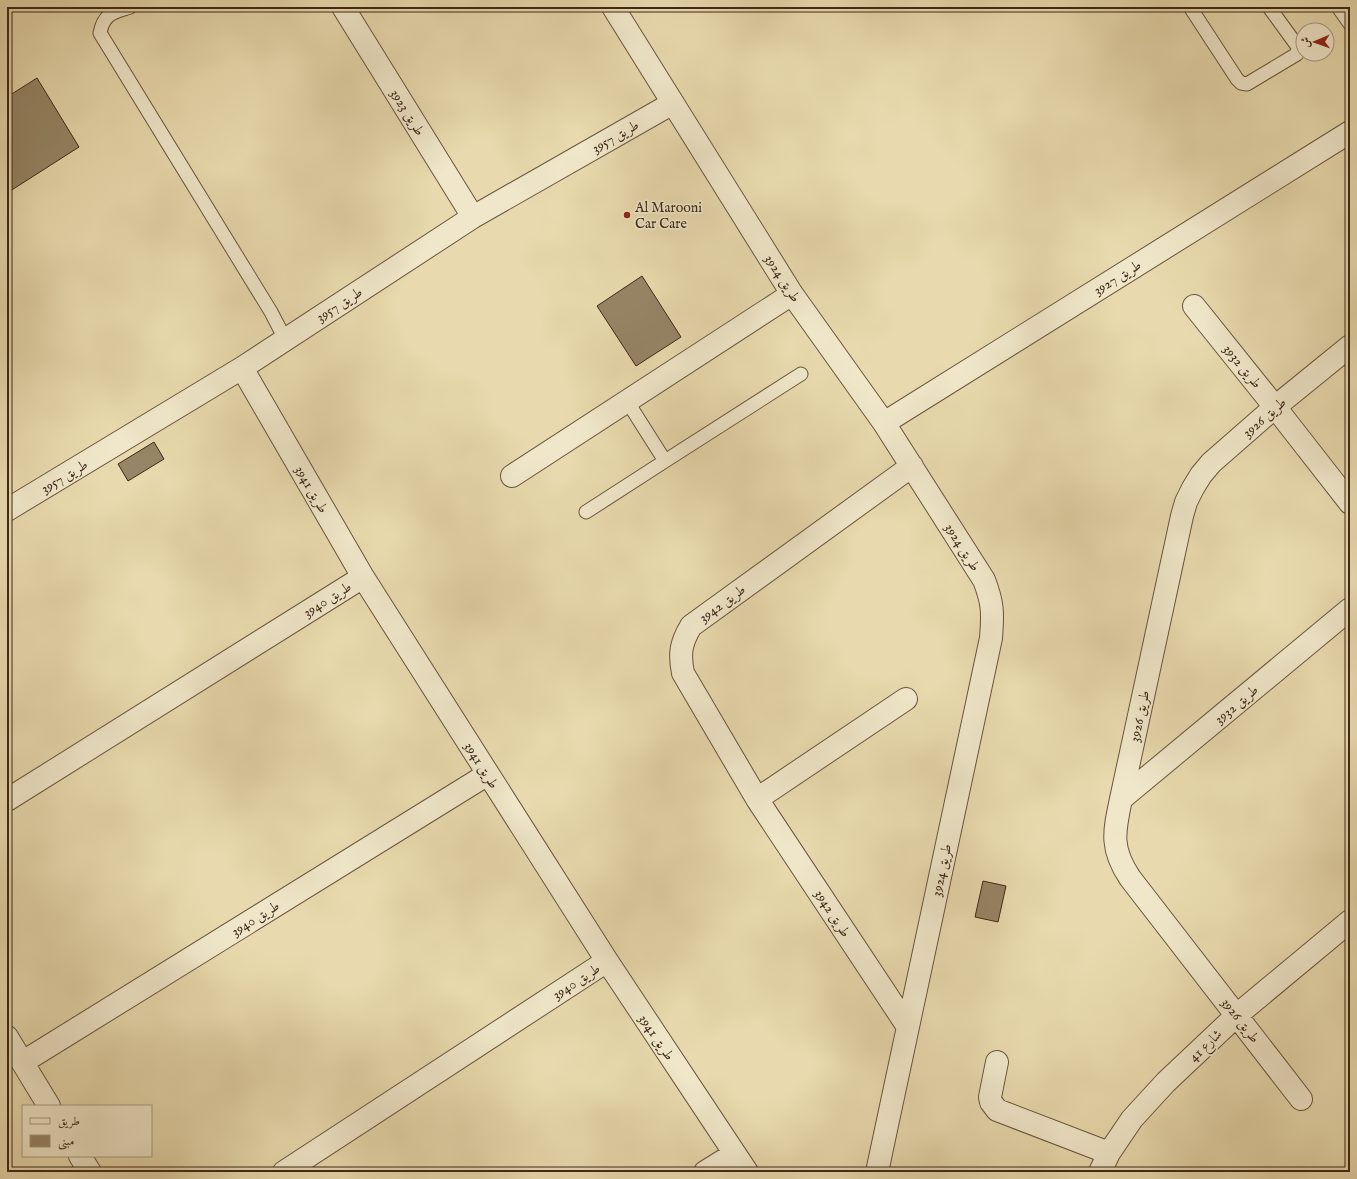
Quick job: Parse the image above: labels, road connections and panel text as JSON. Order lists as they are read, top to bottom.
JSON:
{
  "streets": {
    "street": [
      "طريق 3923",
      "طريق 3957",
      "طريق 3927",
      "طريق 3924",
      "طريق 3932",
      "طريق 3926",
      "طريق 3941",
      "طريق 3940",
      "طريق 3942",
      "شارع 41"
    ]
  },
  "crossings": [
    ["طريق 3923", "طريق 3957"],
    ["طريق 3957", "طريق 3924"],
    ["طريق 3957", "طريق 3941"],
    ["طريق 3927", "طريق 3924"],
    ["طريق 3924", "طريق 3942"],
    ["طريق 3932", "طريق 3926"],
    ["طريق 3926", "شارع 41"],
    ["طريق 3941", "طريق 3940"]
  ],
  "places": ["Al Marooni Car Care"],
  "legend": ["طريق", "مبنى"],
  "north": "left"
}
